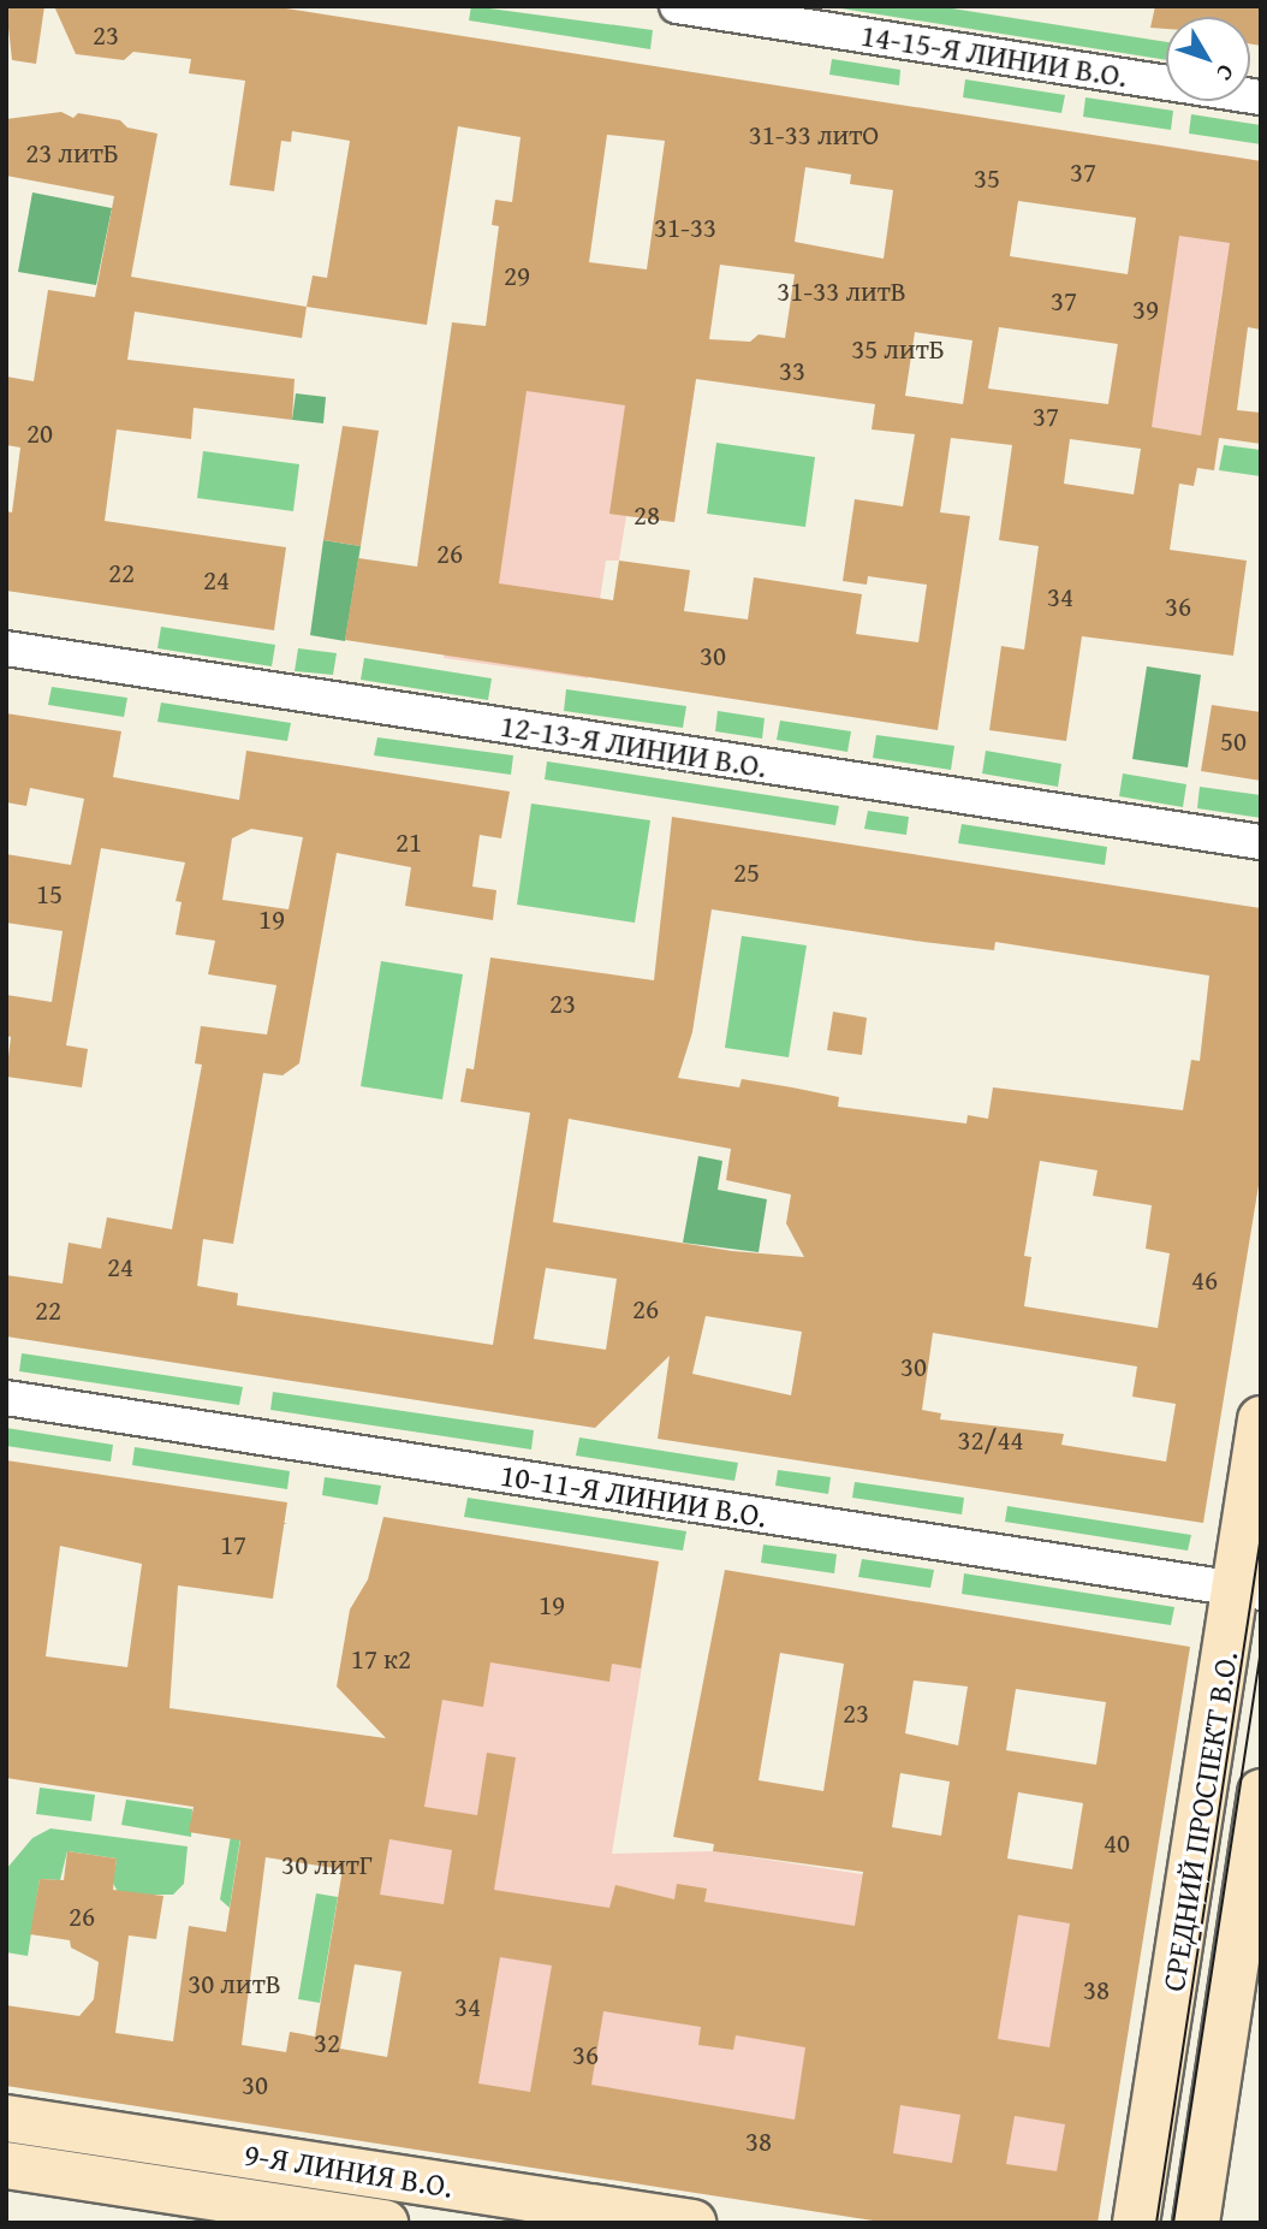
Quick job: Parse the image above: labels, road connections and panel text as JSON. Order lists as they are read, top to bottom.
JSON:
{
  "streets": {
    "main road": ["СРЕДНИЙ ПРОСПЕКТ В.О.", "9-Я ЛИНИЯ В.О."],
    "street": ["14-15-Я ЛИНИИ В.О.", "12-13-Я ЛИНИИ В.О.", "10-11-Я ЛИНИИ В.О."]
  },
  "crossings": [
    ["10-11-Я ЛИНИИ В.О.", "СРЕДНИЙ ПРОСПЕКТ В.О."]
  ],
  "house_numbers": [
    "23",
    "31-33 литО",
    "23 литБ",
    "37",
    "35",
    "31-33",
    "29",
    "31-33 литВ",
    "37",
    "39",
    "35 литБ",
    "33",
    "37",
    "20",
    "28",
    "26",
    "22",
    "24",
    "34",
    "36",
    "30",
    "50",
    "21",
    "25",
    "15",
    "19",
    "23",
    "24",
    "46",
    "26",
    "22",
    "30",
    "32/44",
    "17",
    "19",
    "17 к2",
    "23",
    "40",
    "30 литГ",
    "26",
    "30 литВ",
    "38",
    "34",
    "32",
    "36",
    "30",
    "38"
  ],
  "north": "bottom right"
}
